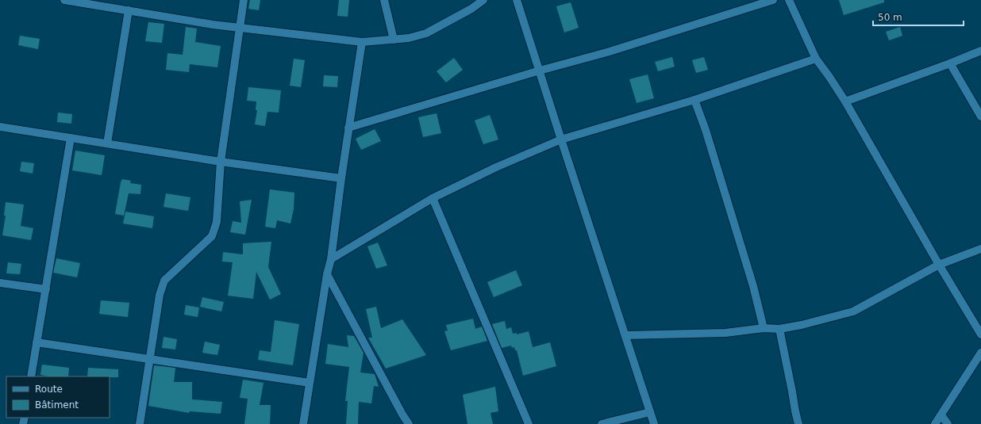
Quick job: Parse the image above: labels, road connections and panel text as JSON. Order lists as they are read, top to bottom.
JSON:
{
  "legend": ["Route", "Bâtiment"],
  "scale_bar": "50 m"
}
